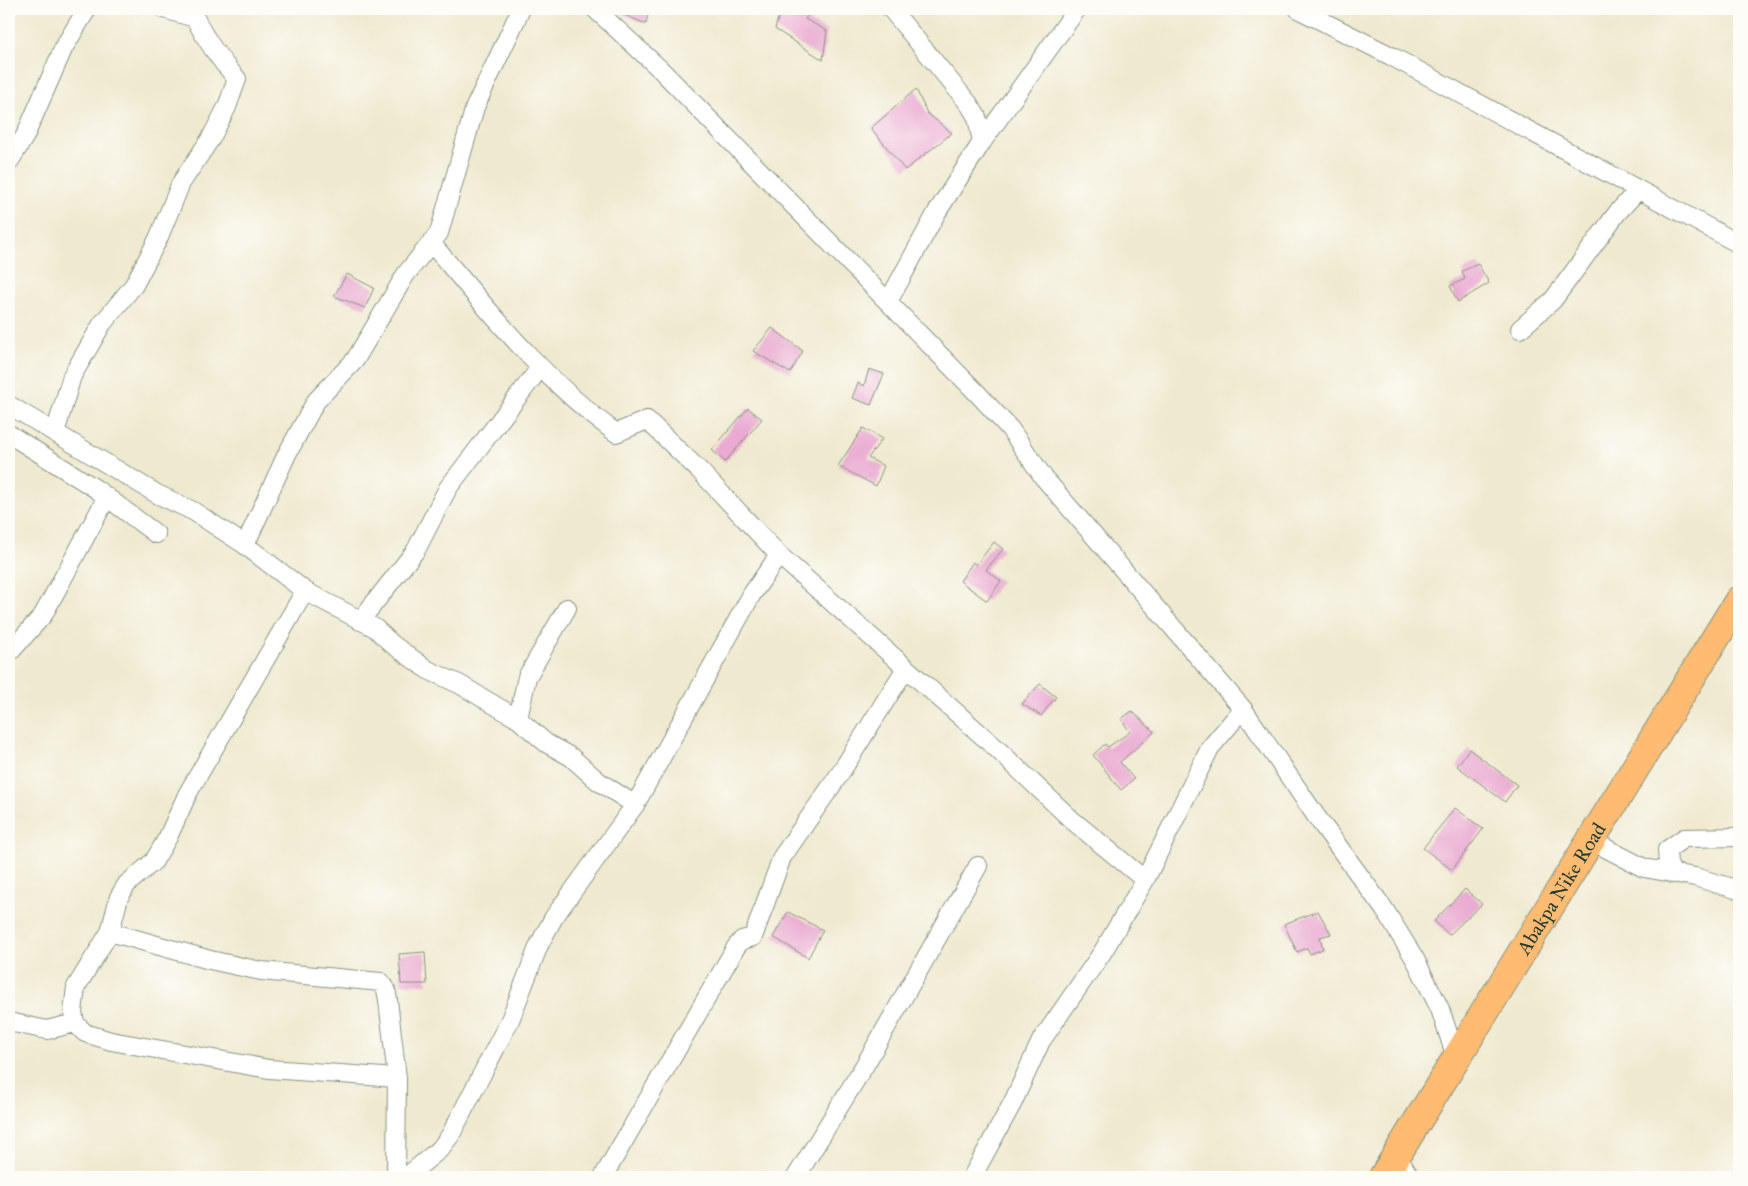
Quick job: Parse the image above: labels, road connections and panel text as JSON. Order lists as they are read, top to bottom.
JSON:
{
  "streets": {
    "main road": ["Abakpa Nike Road"]
  }
}
